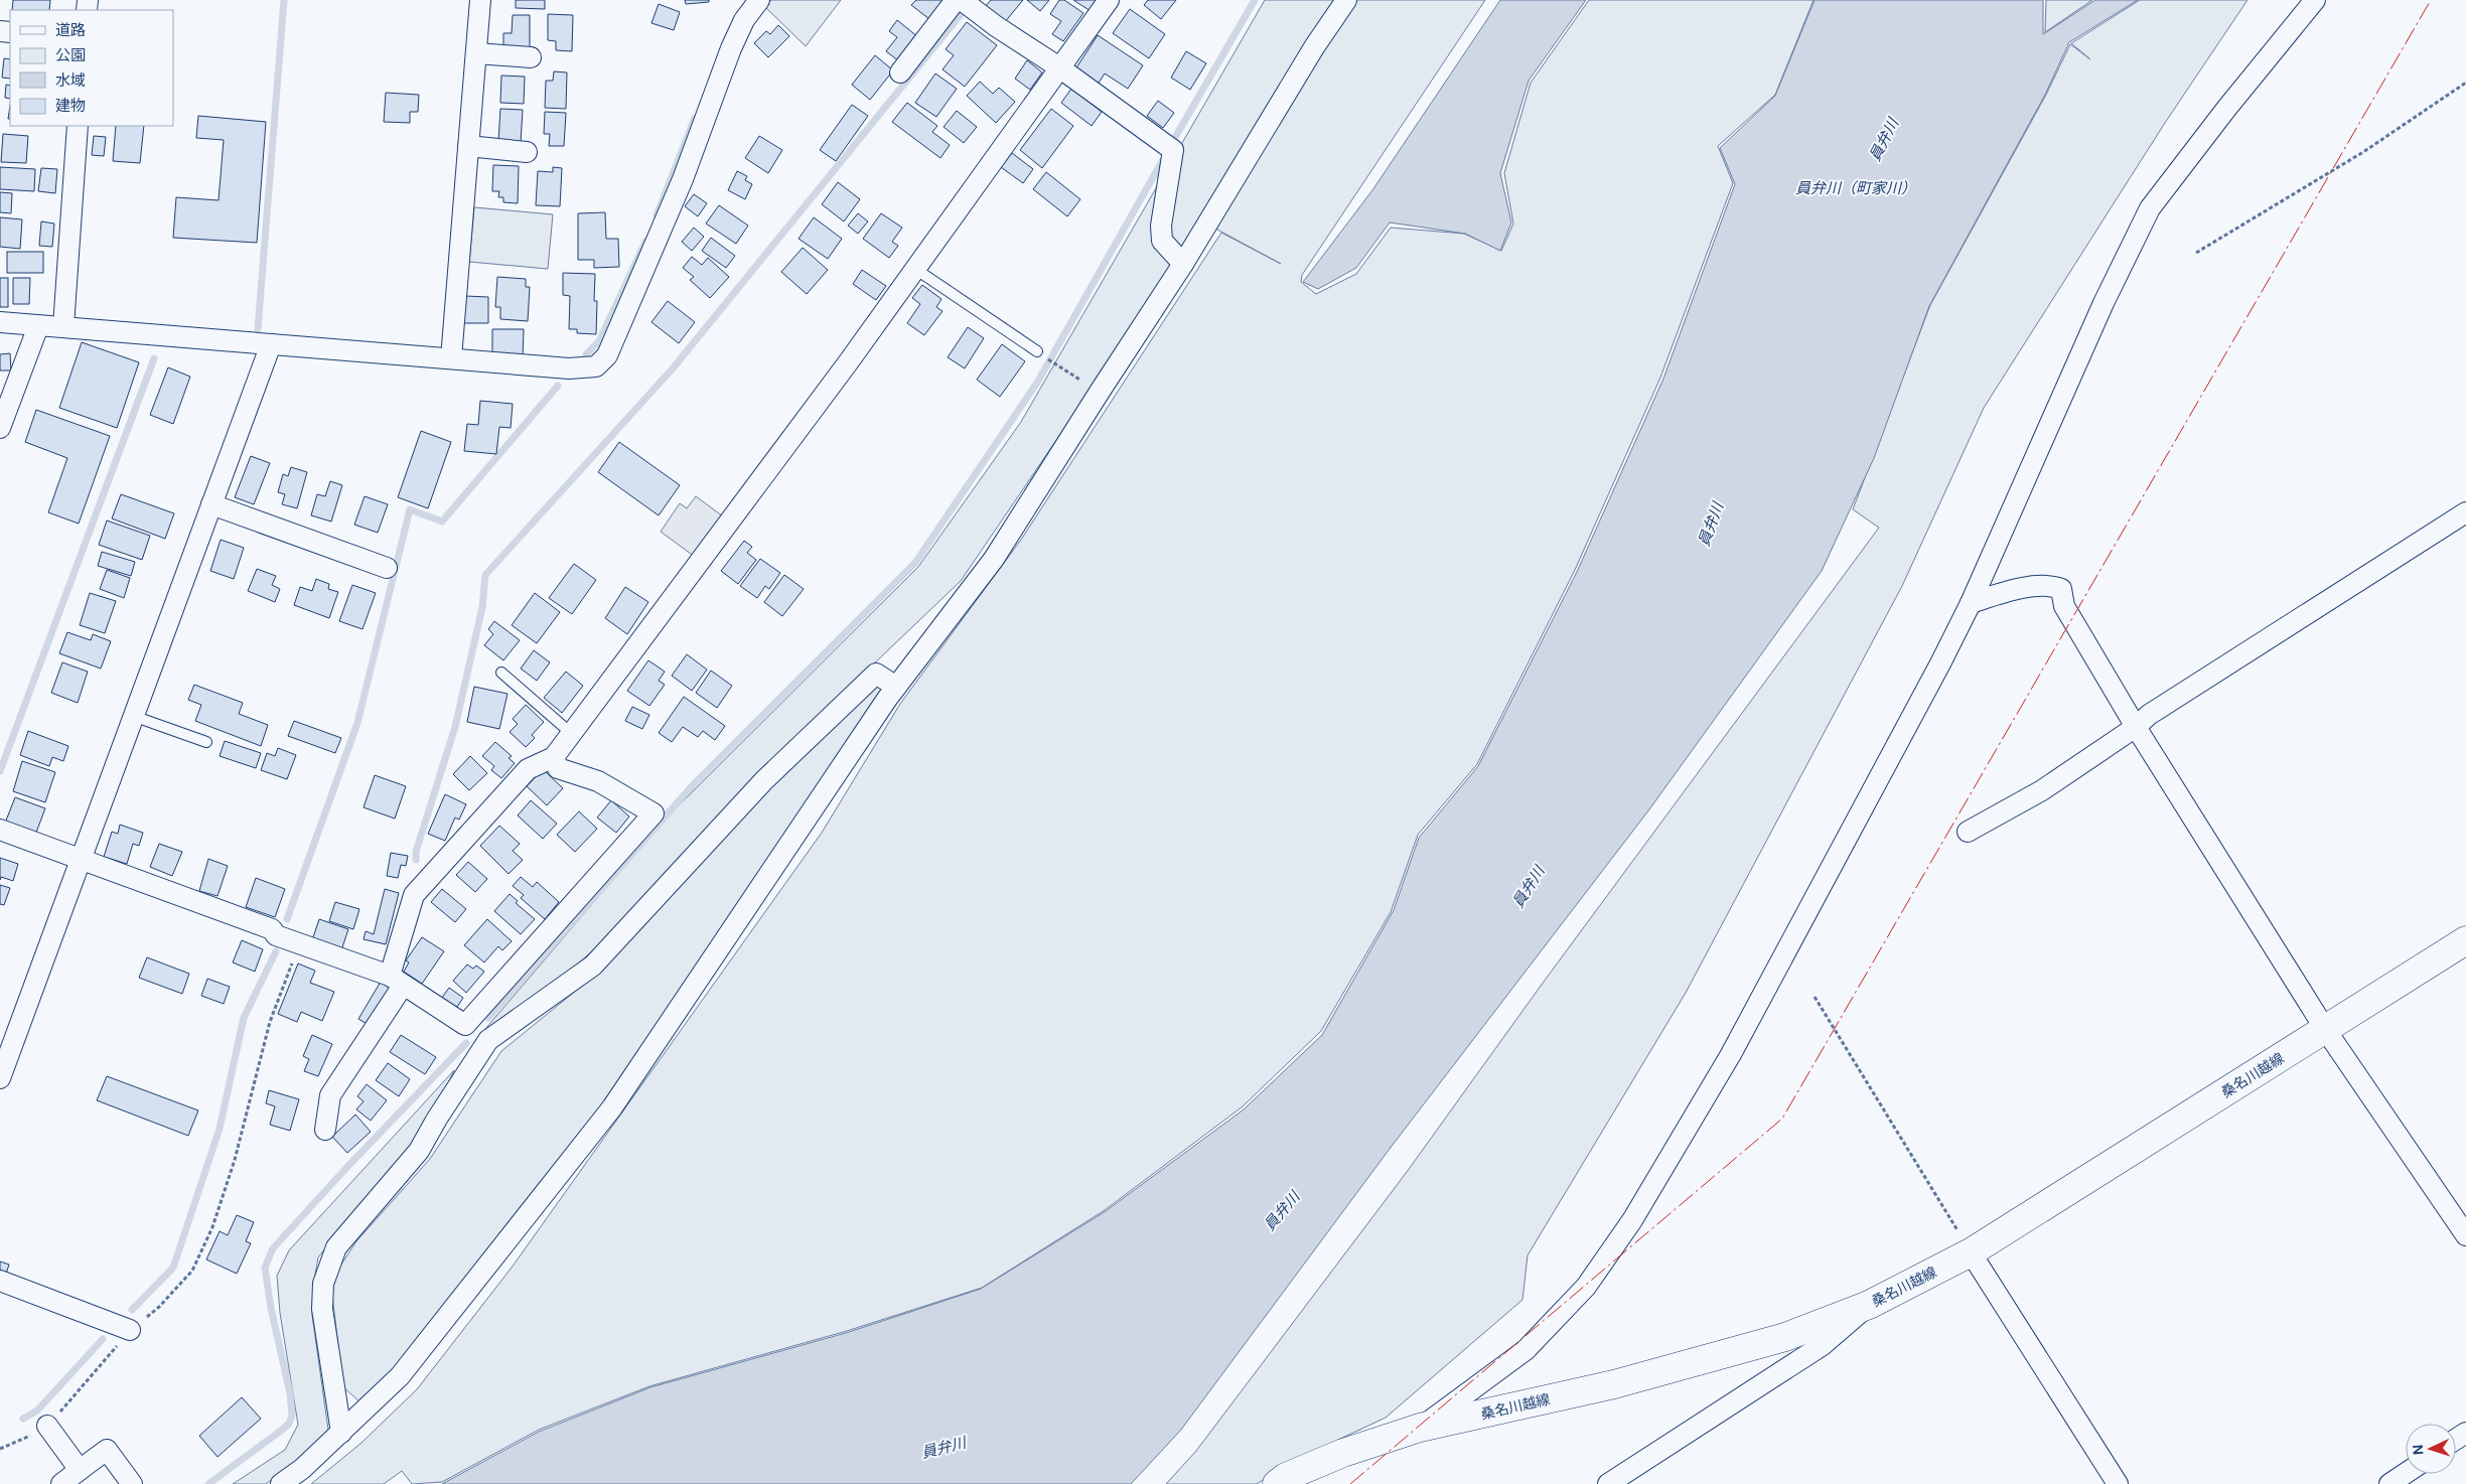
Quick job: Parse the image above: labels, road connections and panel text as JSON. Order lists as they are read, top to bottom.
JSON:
{
  "streets": {
    "main road": ["桑名川越線"]
  },
  "water": ["員弁川", "員弁川（町家川）"],
  "legend": [
    "道路",
    "公園",
    "水域",
    "建物"
  ],
  "north": "left"
}
